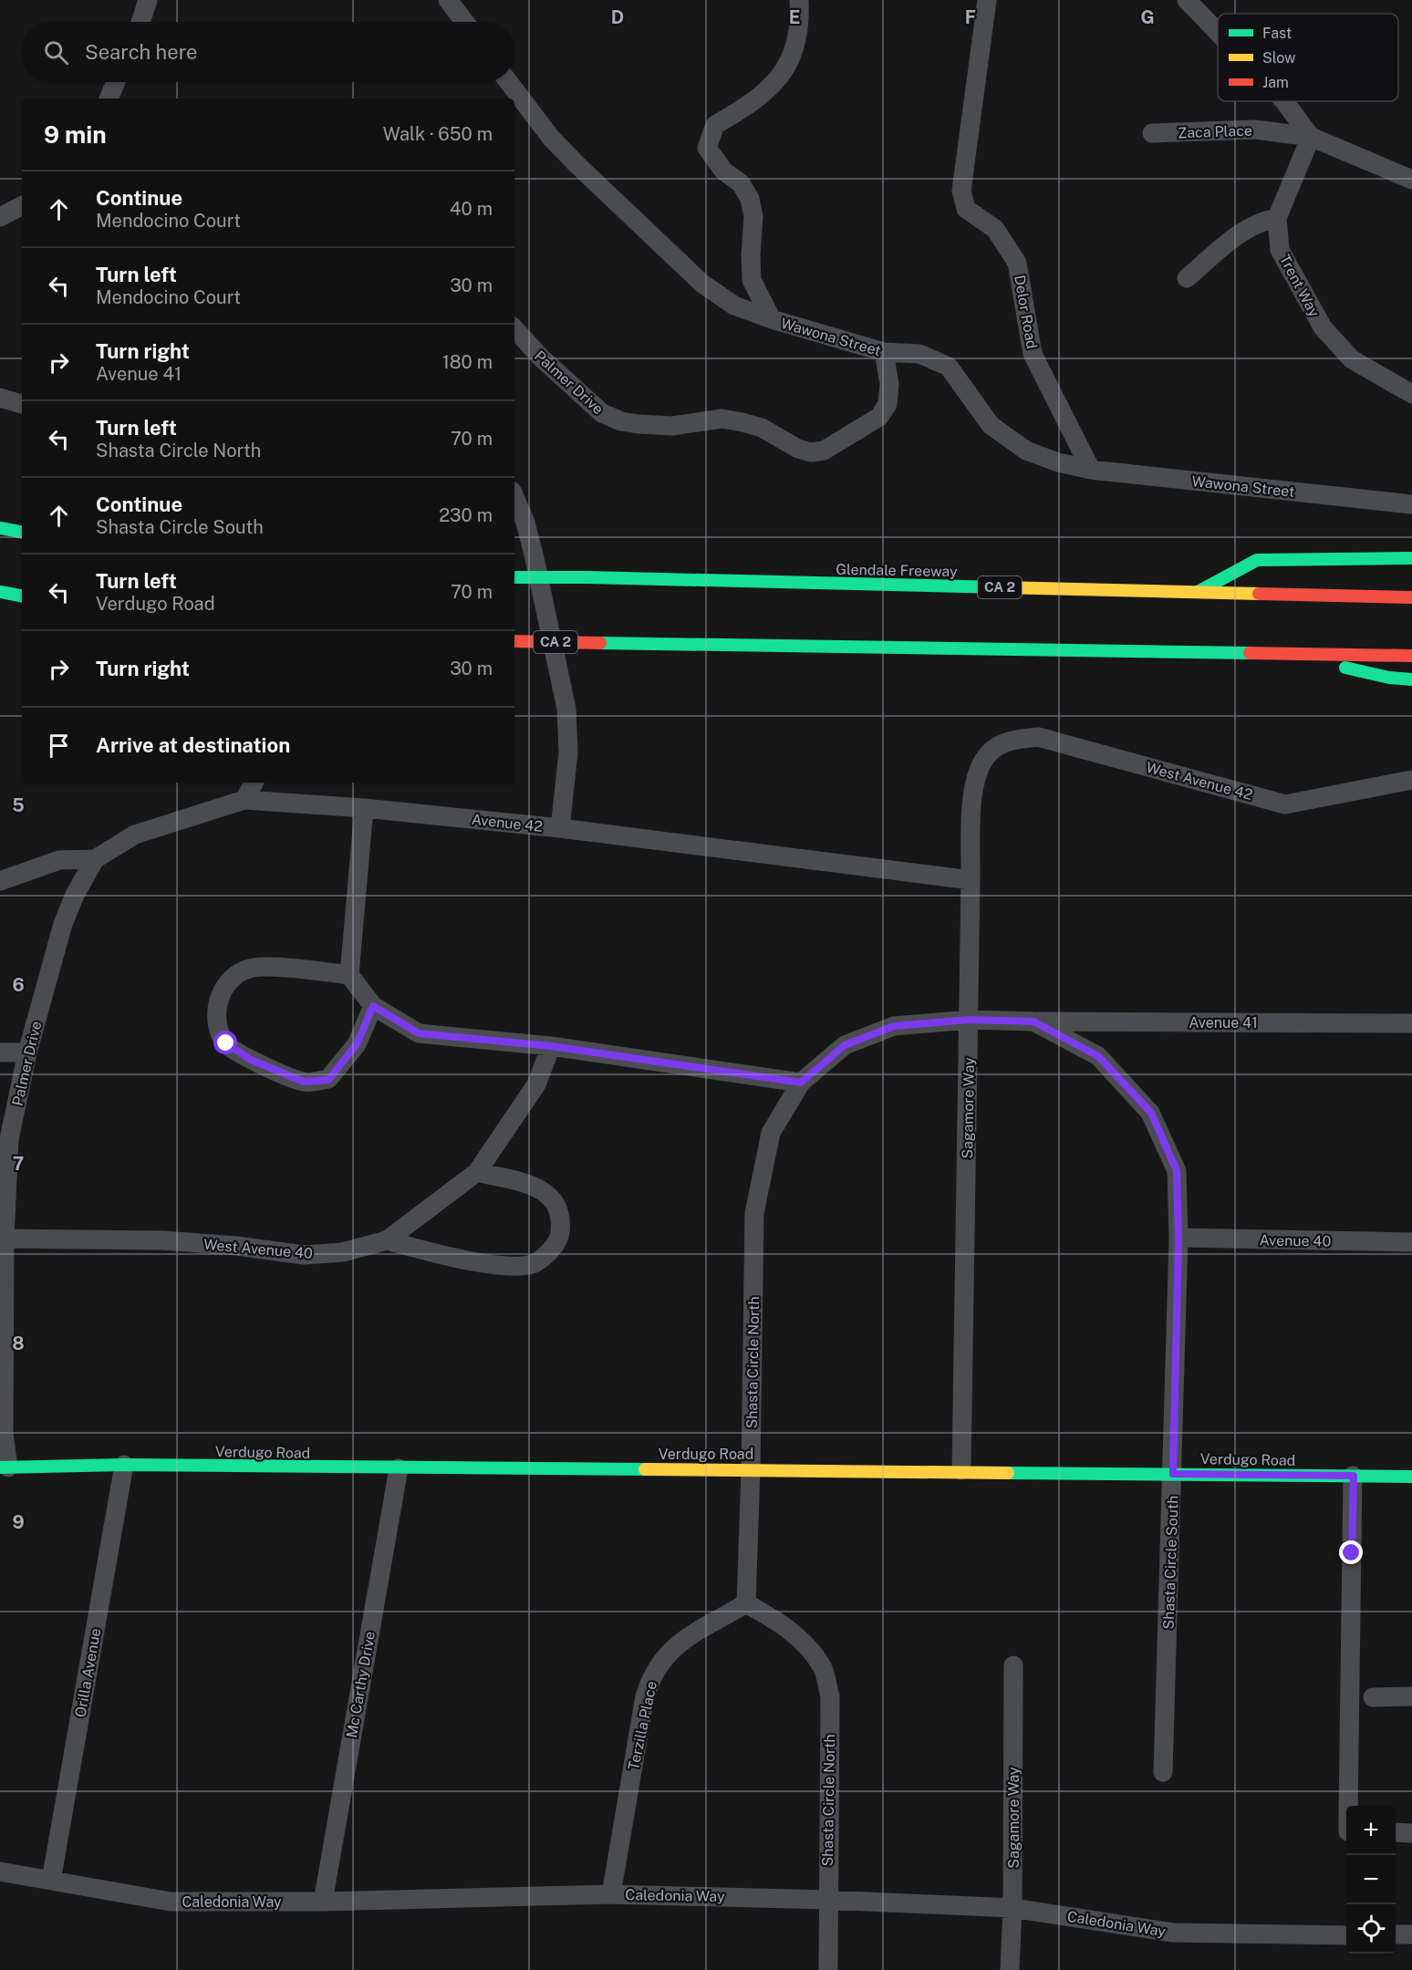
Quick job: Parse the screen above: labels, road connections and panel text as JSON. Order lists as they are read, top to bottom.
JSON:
{
  "streets": {
    "main road": ["Glendale Freeway", "CA 2", "Verdugo Road"],
    "street": [
      "Zaca Place",
      "Trent Way",
      "Delor Road",
      "Wawona Street",
      "Palmer Drive",
      "West Avenue 42",
      "Avenue 42",
      "Avenue 41",
      "Sagamore Way",
      "Avenue 40",
      "West Avenue 40",
      "Shasta Circle North",
      "Shasta Circle South",
      "Orilla Avenue",
      "Mc Carthy Drive",
      "Terzilla Place",
      "Caledonia Way"
    ]
  },
  "crossings": [
    ["Zaca Place", "Trent Way"],
    ["Delor Road", "Wawona Street"],
    ["Wawona Street", "Palmer Drive"],
    ["Palmer Drive", "Avenue 42"],
    ["Palmer Drive", "West Avenue 40"],
    ["Palmer Drive", "Verdugo Road"],
    ["West Avenue 42", "Sagamore Way"],
    ["Avenue 42", "Sagamore Way"],
    ["Avenue 41", "Shasta Circle South"],
    ["Sagamore Way", "Shasta Circle North"],
    ["Sagamore Way", "Verdugo Road"],
    ["Sagamore Way", "Shasta Circle South"],
    ["Sagamore Way", "Caledonia Way"],
    ["Avenue 40", "Shasta Circle South"],
    ["Shasta Circle North", "Verdugo Road"],
    ["Shasta Circle North", "Shasta Circle South"],
    ["Shasta Circle North", "Terzilla Place"],
    ["Shasta Circle North", "Caledonia Way"],
    ["Verdugo Road", "Shasta Circle South"],
    ["Verdugo Road", "Orilla Avenue"],
    ["Verdugo Road", "Mc Carthy Drive"],
    ["Orilla Avenue", "Caledonia Way"],
    ["Mc Carthy Drive", "Caledonia Way"],
    ["Terzilla Place", "Caledonia Way"]
  ],
  "legend": ["Fast", "Slow", "Jam"],
  "page": {
    "search": "Search here",
    "heading": ["9 min", "Walk · 650 m"],
    "list": [
      ["Continue", "Mendocino Court", "40 m"],
      ["Turn left", "Mendocino Court", "30 m"],
      ["Turn right", "Avenue 41", "180 m"],
      ["Turn left", "Shasta Circle North", "70 m"],
      ["Continue", "Shasta Circle South", "230 m"],
      ["Turn left", "Verdugo Road", "70 m"],
      ["Turn right", "30 m"],
      "Arrive at destination"
    ],
    "map_buttons": ["+", "−"]
  },
  "grid": {
    "columns": [
      "D",
      "E",
      "F",
      "G"
    ],
    "rows": [
      "5",
      "6",
      "7",
      "8",
      "9"
    ]
  }
}
